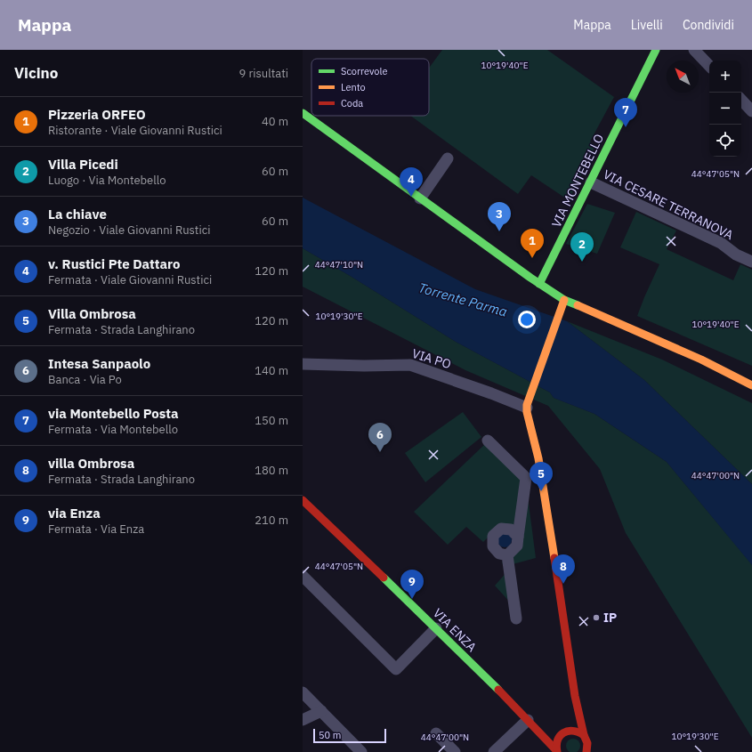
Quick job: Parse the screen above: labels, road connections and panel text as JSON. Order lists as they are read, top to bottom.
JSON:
{
  "streets": {
    "street": [
      "VIA MONTEBELLO",
      "VIA CESARE TERRANOVA",
      "VIA PO",
      "VIA ENZA"
    ]
  },
  "crossings": [
    ["VIA MONTEBELLO", "VIA CESARE TERRANOVA"]
  ],
  "water": ["Torrente Parma"],
  "places": ["IP"],
  "legend": ["Scorrevole", "Lento", "Coda"],
  "scale_bar": "50 m",
  "north": "top left",
  "page": {
    "header": "Mappa",
    "nav": ["Mappa", "Livelli", "Condividi"],
    "heading": ["Vicino", "9 risultati"],
    "map_buttons": ["+", "−"],
    "list": [
      {
        "mark": "1",
        "name": "Pizzeria ORFEO",
        "note": "Ristorante · Viale Giovanni Rustici",
        "value": "40 m"
      },
      {
        "mark": "2",
        "name": "Villa Picedi",
        "note": "Luogo · Via Montebello",
        "value": "60 m"
      },
      {
        "mark": "3",
        "name": "La chiave",
        "note": "Negozio · Viale Giovanni Rustici",
        "value": "60 m"
      },
      {
        "mark": "4",
        "name": "v. Rustici Pte Dattaro",
        "note": "Fermata · Viale Giovanni Rustici",
        "value": "120 m"
      },
      {
        "mark": "5",
        "name": "Villa Ombrosa",
        "note": "Fermata · Strada Langhirano",
        "value": "120 m"
      },
      {
        "mark": "6",
        "name": "Intesa Sanpaolo",
        "note": "Banca · Via Po",
        "value": "140 m"
      },
      {
        "mark": "7",
        "name": "via Montebello Posta",
        "note": "Fermata · Via Montebello",
        "value": "150 m"
      },
      {
        "mark": "8",
        "name": "villa Ombrosa",
        "note": "Fermata · Strada Langhirano",
        "value": "180 m"
      },
      {
        "mark": "9",
        "name": "via Enza",
        "note": "Fermata · Via Enza",
        "value": "210 m"
      }
    ],
    "pins": [
      "7",
      "4",
      "3",
      "1",
      "2",
      "6",
      "5",
      "8",
      "9"
    ],
    "scale": "50 m"
  },
  "coordinates": [
    "10°19'40\"E",
    "44°47'05\"N",
    "44°47'10\"N",
    "10°19'30\"E",
    "44°47'00\"N"
  ]
}
